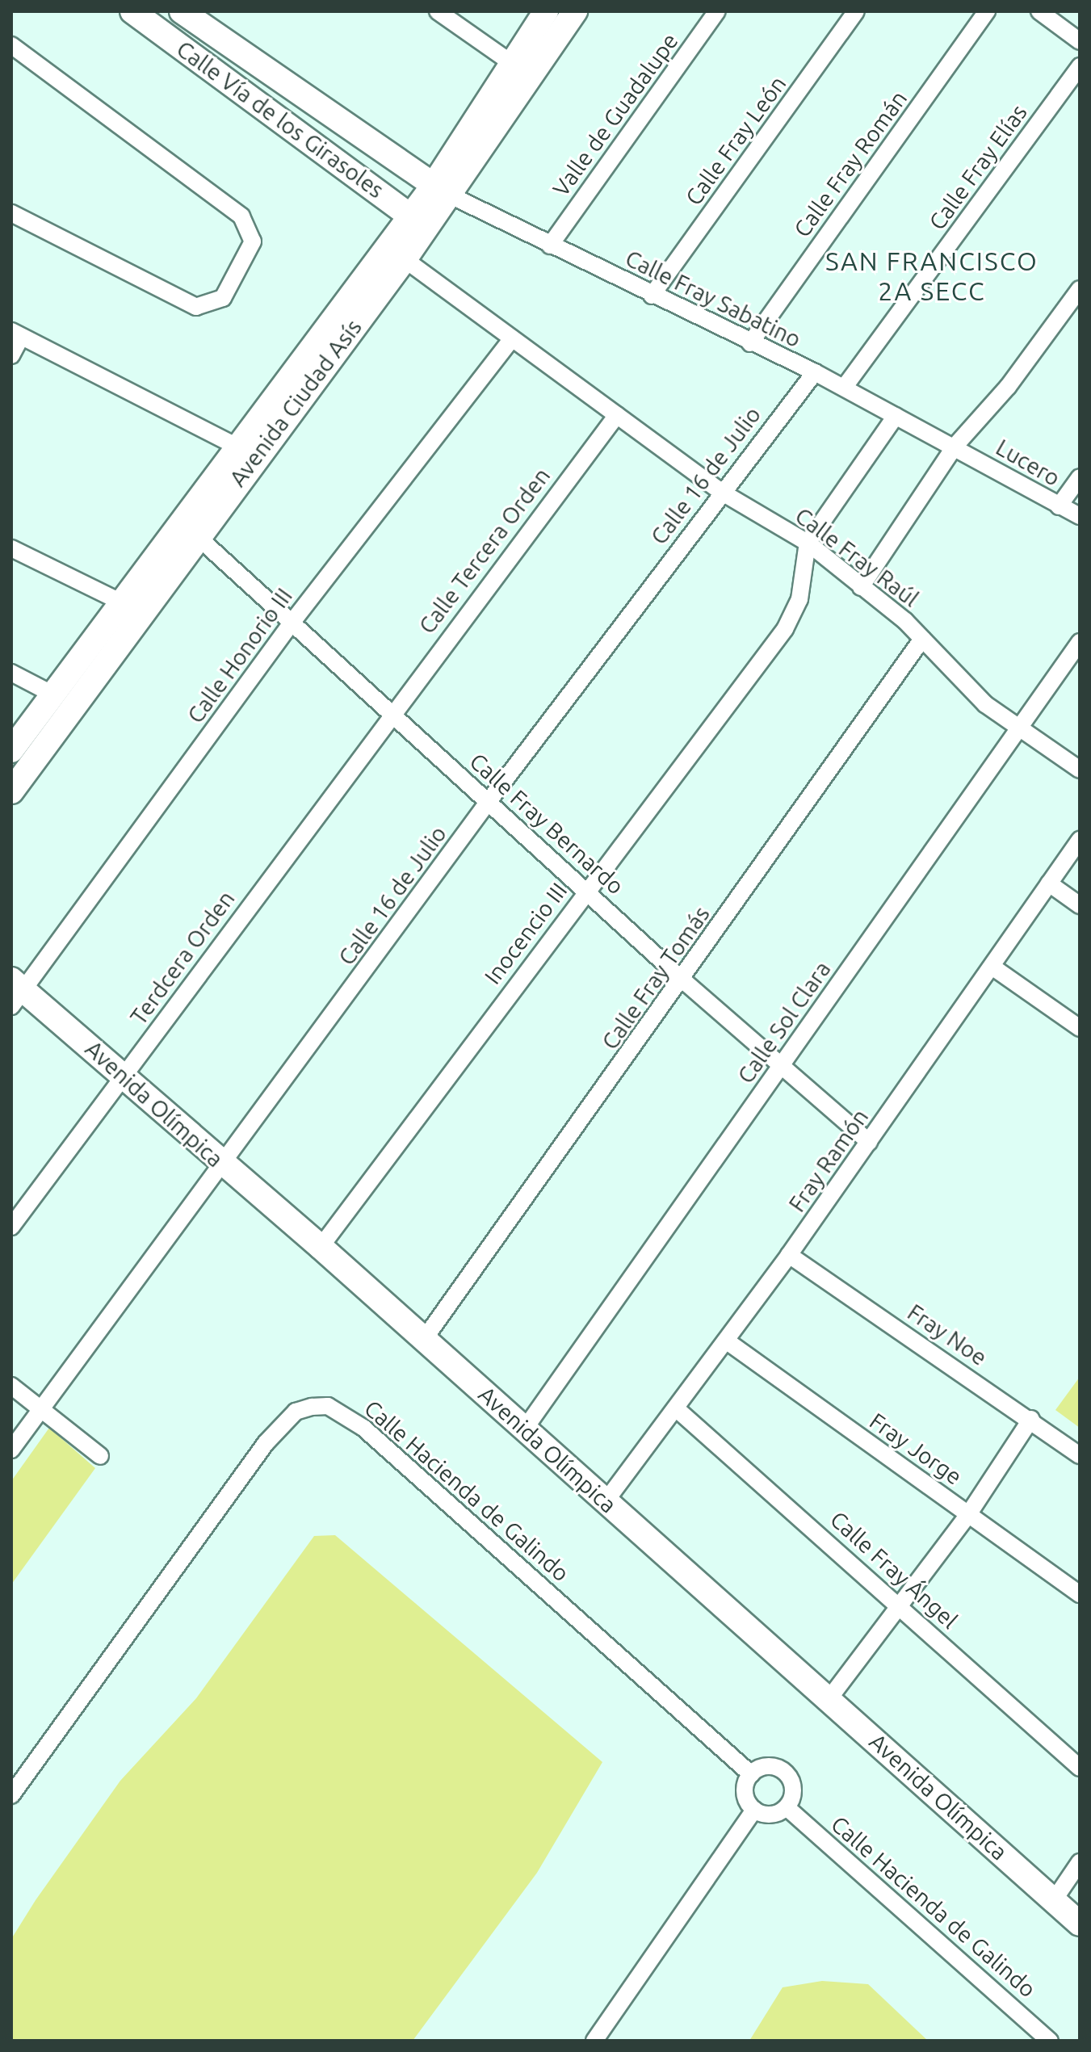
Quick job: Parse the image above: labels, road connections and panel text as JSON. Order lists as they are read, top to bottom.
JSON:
{
  "streets": {
    "street": [
      "Valle de Guadalupe",
      "Calle Vía de los Girasoles",
      "Calle Fray León",
      "Calle Fray Román",
      "Calle Fray Elías",
      "Calle Fray Sabatino",
      "Avenida Ciudad Asís",
      "Lucero",
      "Calle 16 de Julio",
      "Calle Tercera Orden",
      "Calle Fray Raúl",
      "Calle Honorio III",
      "Calle Fray Bernardo",
      "Inocencio III",
      "Terdcera Orden",
      "Calle Fray Tomás",
      "Calle Sol Clara",
      "Avenida Olímpica",
      "Fray Ramón",
      "Fray Noe",
      "Fray Jorge",
      "Calle Hacienda de Galindo",
      "Calle Fray Ángel"
    ]
  },
  "crossings": [
    ["Valle de Guadalupe", "Calle Fray Sabatino"],
    ["Calle Vía de los Girasoles", "Calle Fray Sabatino"],
    ["Calle Vía de los Girasoles", "Avenida Ciudad Asís"],
    ["Calle Fray León", "Calle Fray Sabatino"],
    ["Calle Fray Román", "Calle Fray Sabatino"],
    ["Calle Fray Elías", "Calle Fray Sabatino"],
    ["Calle Fray Sabatino", "Avenida Ciudad Asís"],
    ["Calle Fray Sabatino", "Lucero"],
    ["Calle Fray Sabatino", "Calle 16 de Julio"],
    ["Avenida Ciudad Asís", "Calle Fray Raúl"],
    ["Avenida Ciudad Asís", "Calle Fray Bernardo"],
    ["Calle 16 de Julio", "Calle Fray Raúl"],
    ["Calle 16 de Julio", "Calle Fray Bernardo"],
    ["Calle 16 de Julio", "Avenida Olímpica"],
    ["Calle Tercera Orden", "Calle Fray Raúl"],
    ["Calle Tercera Orden", "Calle Fray Bernardo"],
    ["Calle Tercera Orden", "Terdcera Orden"],
    ["Calle Fray Raúl", "Calle Honorio III"],
    ["Calle Fray Raúl", "Inocencio III"],
    ["Calle Fray Raúl", "Calle Fray Tomás"],
    ["Calle Fray Raúl", "Calle Sol Clara"],
    ["Calle Honorio III", "Calle Fray Bernardo"],
    ["Calle Honorio III", "Avenida Olímpica"],
    ["Calle Fray Bernardo", "Inocencio III"],
    ["Calle Fray Bernardo", "Terdcera Orden"],
    ["Calle Fray Bernardo", "Calle Fray Tomás"],
    ["Calle Fray Bernardo", "Calle Sol Clara"],
    ["Calle Fray Bernardo", "Fray Ramón"],
    ["Inocencio III", "Avenida Olímpica"],
    ["Terdcera Orden", "Avenida Olímpica"],
    ["Calle Fray Tomás", "Avenida Olímpica"],
    ["Calle Sol Clara", "Avenida Olímpica"],
    ["Avenida Olímpica", "Fray Ramón"],
    ["Fray Ramón", "Fray Noe"],
    ["Fray Ramón", "Fray Jorge"],
    ["Fray Ramón", "Calle Fray Ángel"]
  ],
  "districts": ["SAN FRANCISCO 2A SECC"]
}
